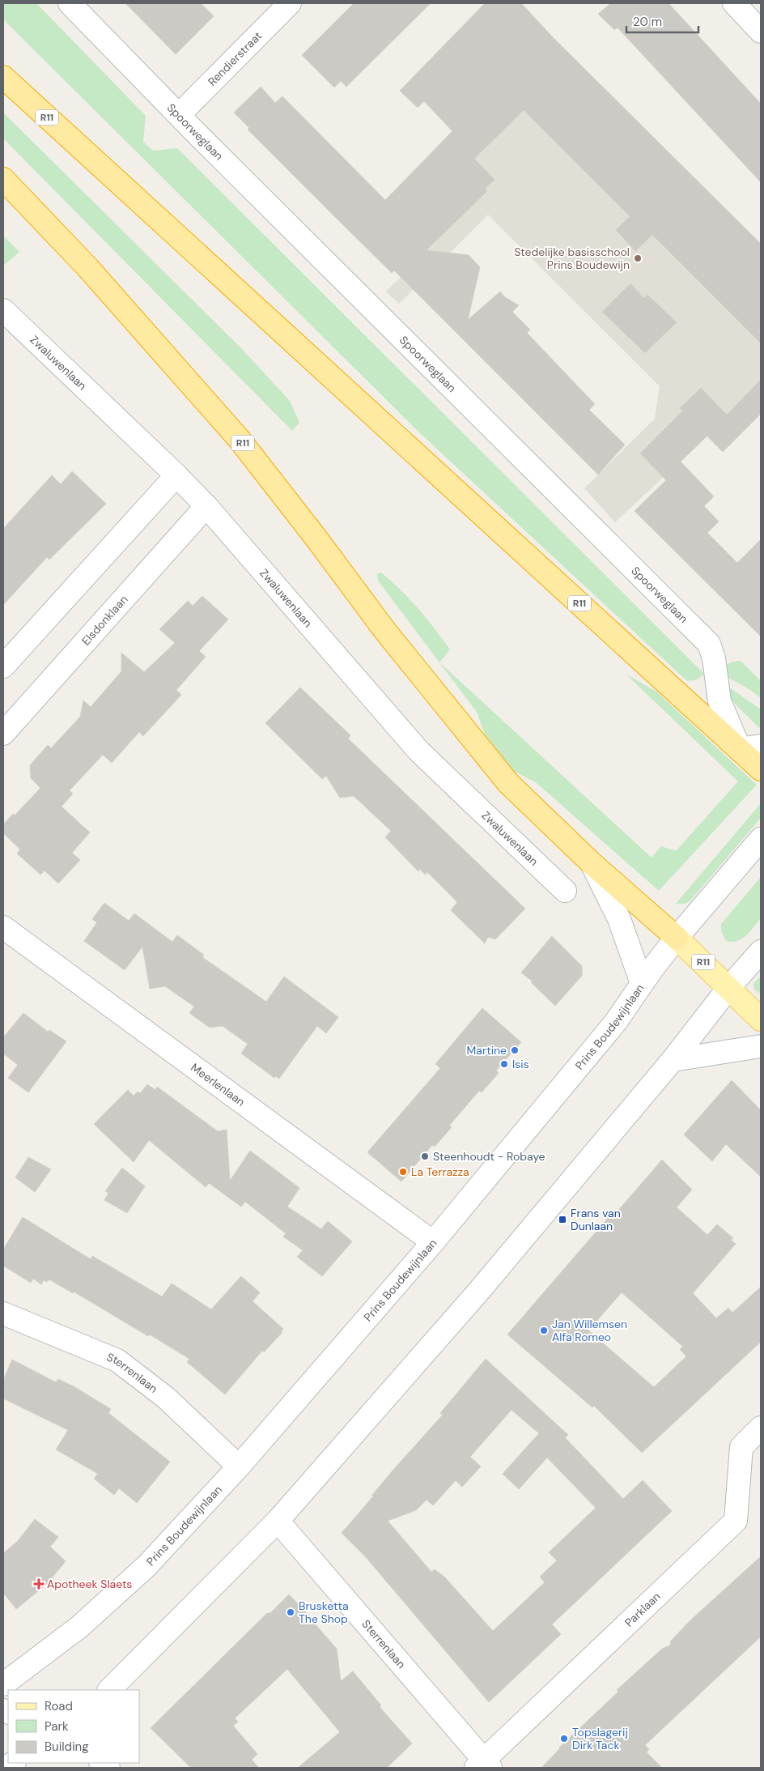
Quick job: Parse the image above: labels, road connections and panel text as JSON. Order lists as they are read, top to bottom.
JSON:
{
  "streets": {
    "highway": ["R11"],
    "street": [
      "Rendierstraat",
      "Spoorweglaan",
      "Zwaluwenlaan",
      "Elsdonklaan",
      "Prins Boudewijnlaan",
      "Meerlenlaan",
      "Sterrenlaan",
      "Parklaan"
    ]
  },
  "crossings": [
    ["Rendierstraat", "Spoorweglaan"],
    ["R11", "Spoorweglaan"],
    ["R11", "Prins Boudewijnlaan"],
    ["Zwaluwenlaan", "Elsdonklaan"],
    ["Prins Boudewijnlaan", "Meerlenlaan"],
    ["Prins Boudewijnlaan", "Sterrenlaan"],
    ["Sterrenlaan", "Parklaan"]
  ],
  "places": {
    "other": [
      "Stedelijke basisschool Prins Boudewijn",
      "Martine",
      "Isis",
      "Steenhoudt - Robaye",
      "La Terrazza",
      "Jan Willemsen Alfa Romeo",
      "Brusketta The Shop",
      "Topslagerij Dirk Tack"
    ],
    "transit": ["Frans van Dunlaan"],
    "health": ["Apotheek Slaets"]
  },
  "legend": ["Road", "Park", "Building"],
  "scale_bar": "20 m"
}
